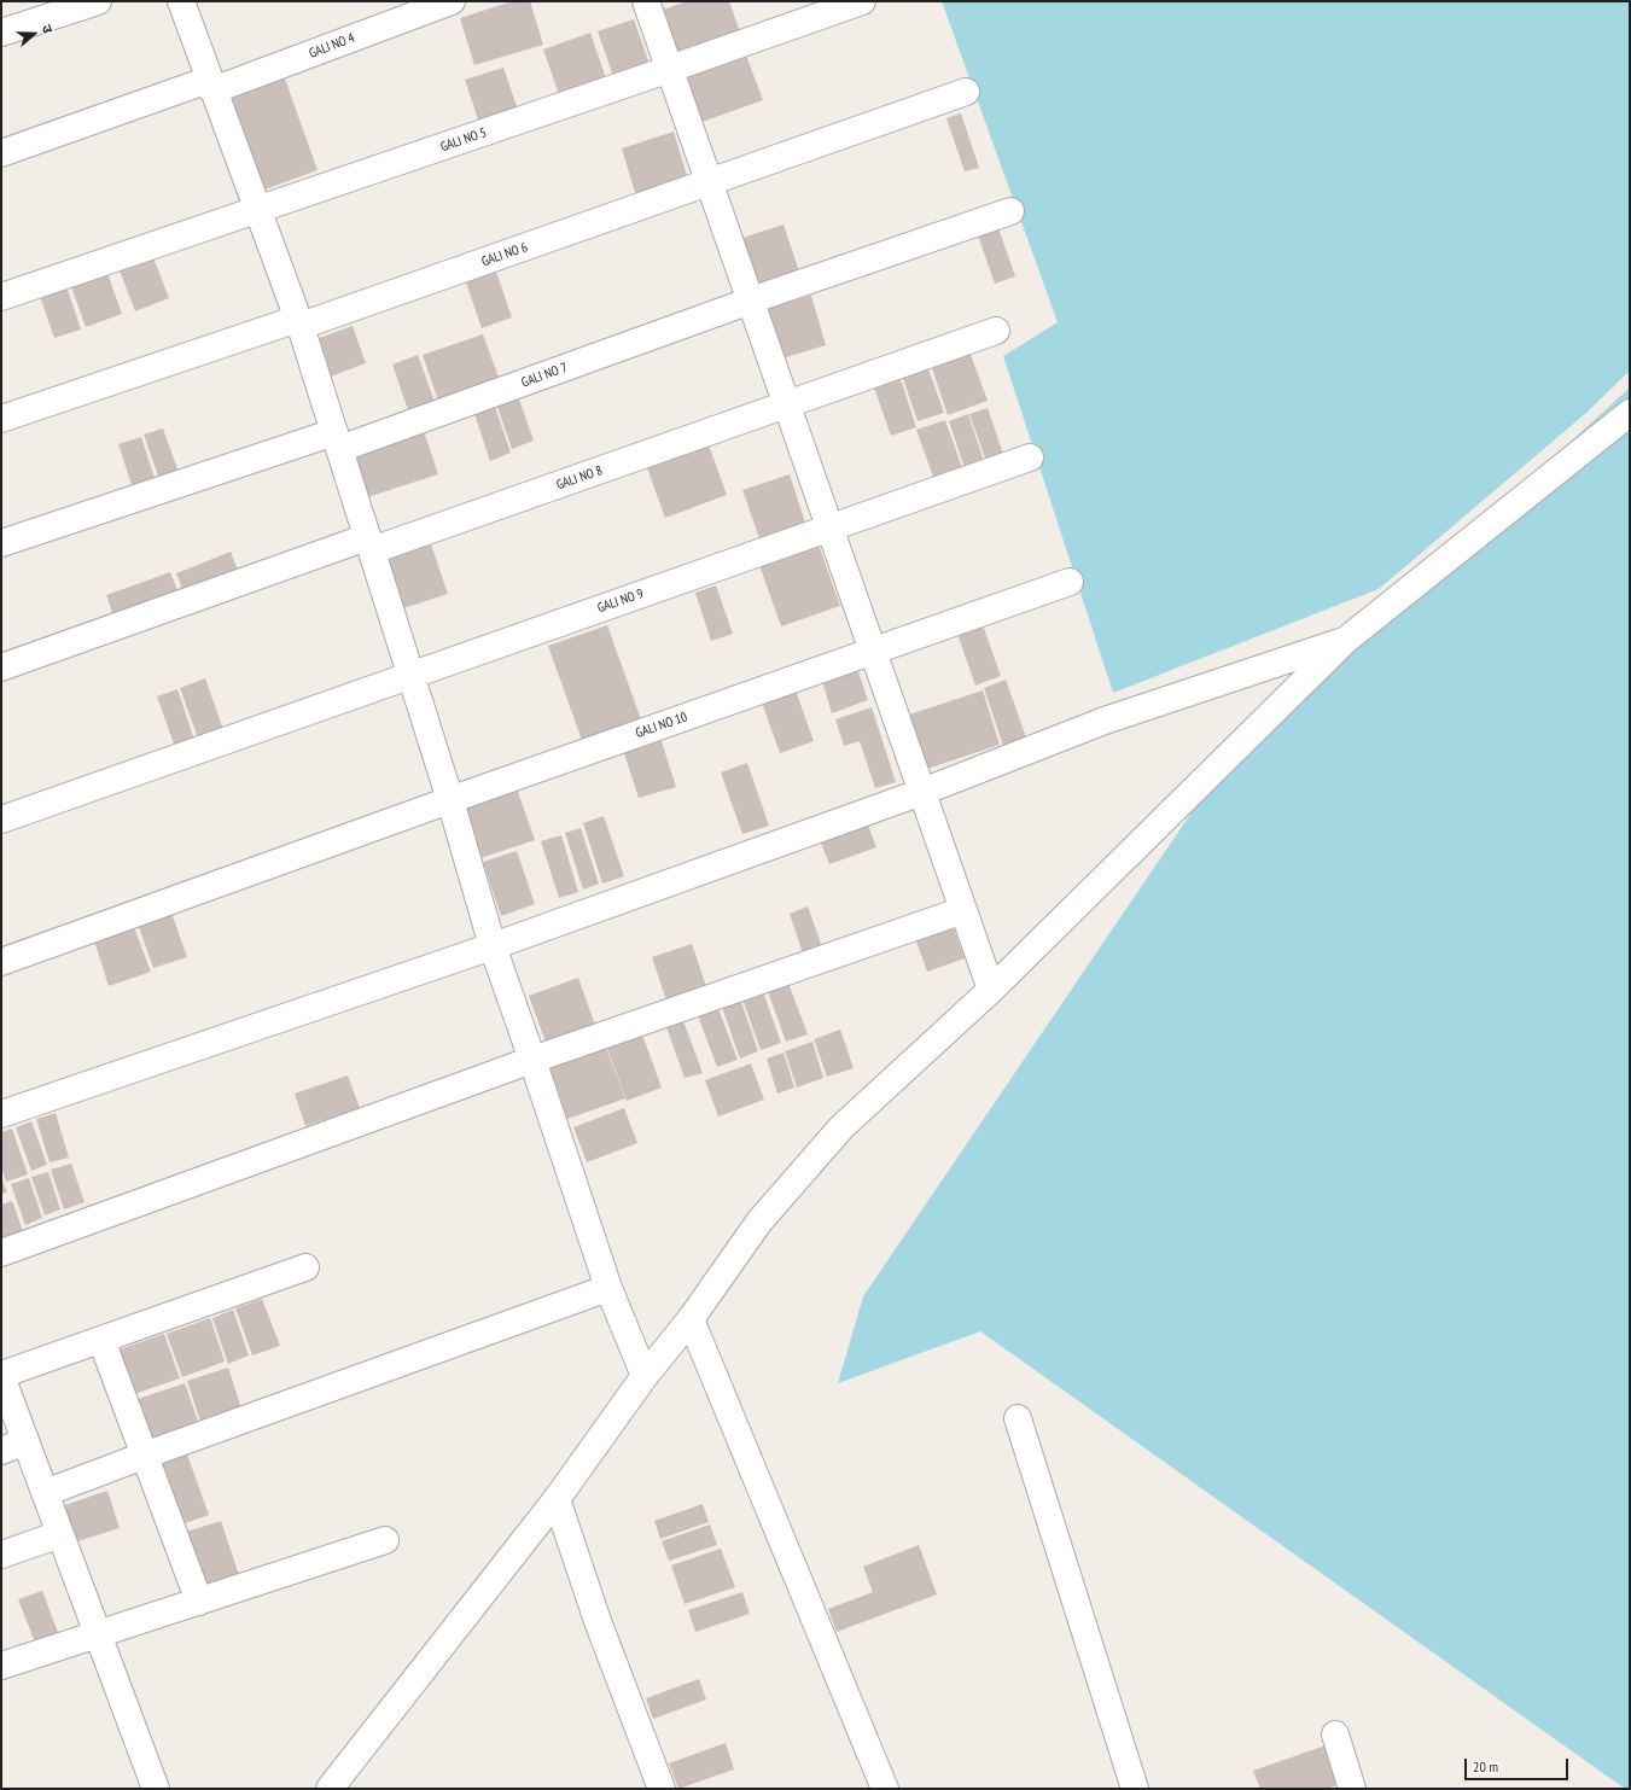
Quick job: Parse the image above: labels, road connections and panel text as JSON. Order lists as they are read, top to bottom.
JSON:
{
  "streets": {
    "street": [
      "GALI NO 4",
      "GALI NO 5",
      "GALI NO 6",
      "GALI NO 7",
      "GALI NO 8",
      "GALI NO 9",
      "GALI NO 10"
    ]
  },
  "scale_bar": "20 m",
  "north": "right"
}
